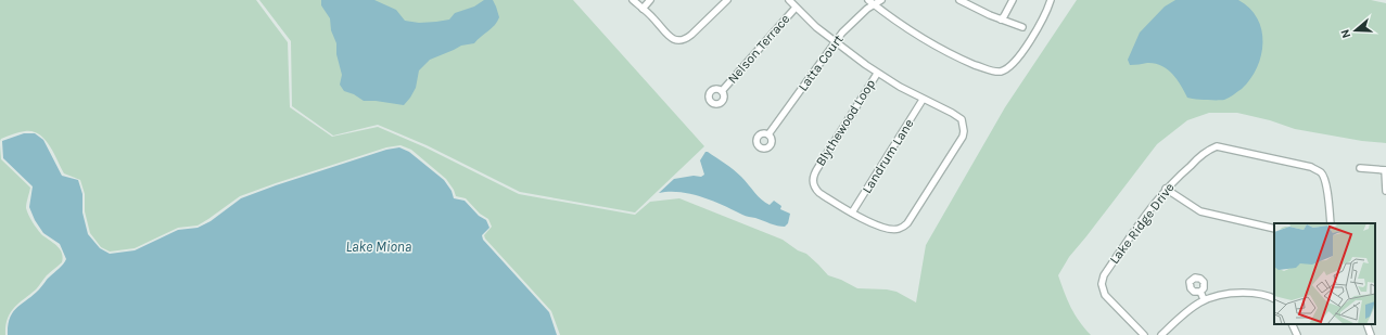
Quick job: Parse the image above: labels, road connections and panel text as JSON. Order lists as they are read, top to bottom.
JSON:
{
  "streets": {
    "street": [
      "Nelson Terrace",
      "Latta Court",
      "Blythewood Loop",
      "Landrum Lane",
      "Lake Ridge Drive"
    ]
  },
  "crossings": [
    ["Nelson Terrace", "Blythewood Loop"],
    ["Latta Court", "Blythewood Loop"],
    ["Blythewood Loop", "Landrum Lane"]
  ],
  "water": ["Lake Miona"],
  "north": "left"
}
